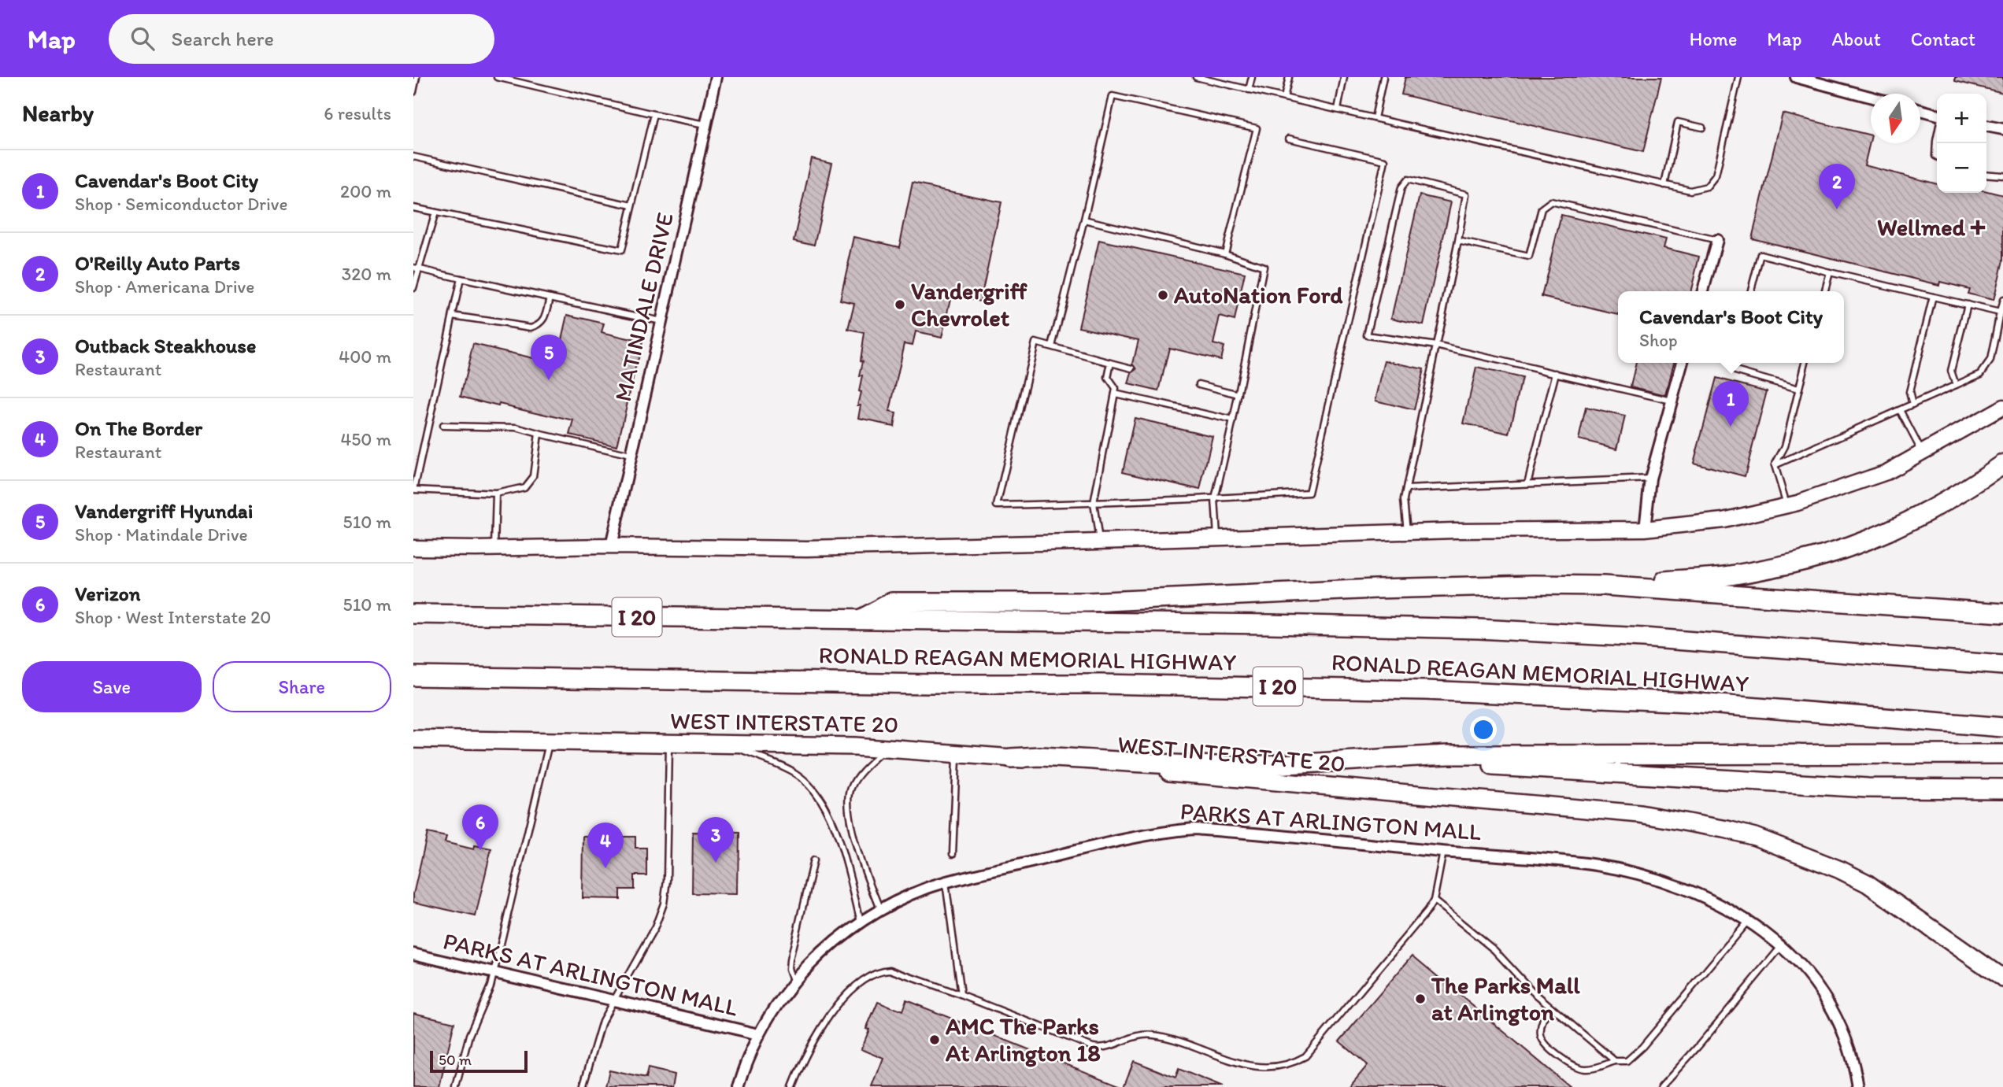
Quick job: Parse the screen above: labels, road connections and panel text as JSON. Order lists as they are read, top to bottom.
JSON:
{
  "streets": {
    "highway": ["I 20", "RONALD REAGAN MEMORIAL HIGHWAY"],
    "main road": ["WEST INTERSTATE 20"],
    "street": ["MATINDALE DRIVE", "PARKS AT ARLINGTON MALL"]
  },
  "places": {
    "health": ["Wellmed"],
    "other": [
      "AutoNation Ford",
      "Vandergriff Chevrolet",
      "The Parks Mall at Arlington",
      "AMC The Parks At Arlington 18"
    ]
  },
  "scale_bar": "50 m",
  "north": "bottom",
  "page": {
    "header": "Map",
    "search": "Search here",
    "nav": [
      "Home",
      "Map",
      "About",
      "Contact"
    ],
    "heading": ["Nearby", "6 results"],
    "map_buttons": ["+", "−"],
    "list": [
      {
        "mark": "1",
        "name": "Cavendar's Boot City",
        "note": "Shop · Semiconductor Drive",
        "value": "200 m"
      },
      {
        "mark": "2",
        "name": "O'Reilly Auto Parts",
        "note": "Shop · Americana Drive",
        "value": "320 m"
      },
      {
        "mark": "3",
        "name": "Outback Steakhouse",
        "note": "Restaurant",
        "value": "400 m"
      },
      {
        "mark": "4",
        "name": "On The Border",
        "note": "Restaurant",
        "value": "450 m"
      },
      {
        "mark": "5",
        "name": "Vandergriff Hyundai",
        "note": "Shop · Matindale Drive",
        "value": "510 m"
      },
      {
        "mark": "6",
        "name": "Verizon",
        "note": "Shop · West Interstate 20",
        "value": "510 m"
      }
    ],
    "pins": [
      "2",
      "5",
      "1",
      "6",
      "3",
      "4"
    ],
    "popup": ["Cavendar's Boot City", "Shop"],
    "buttons": ["Save", "Share"],
    "scale": "50 m"
  }
}
